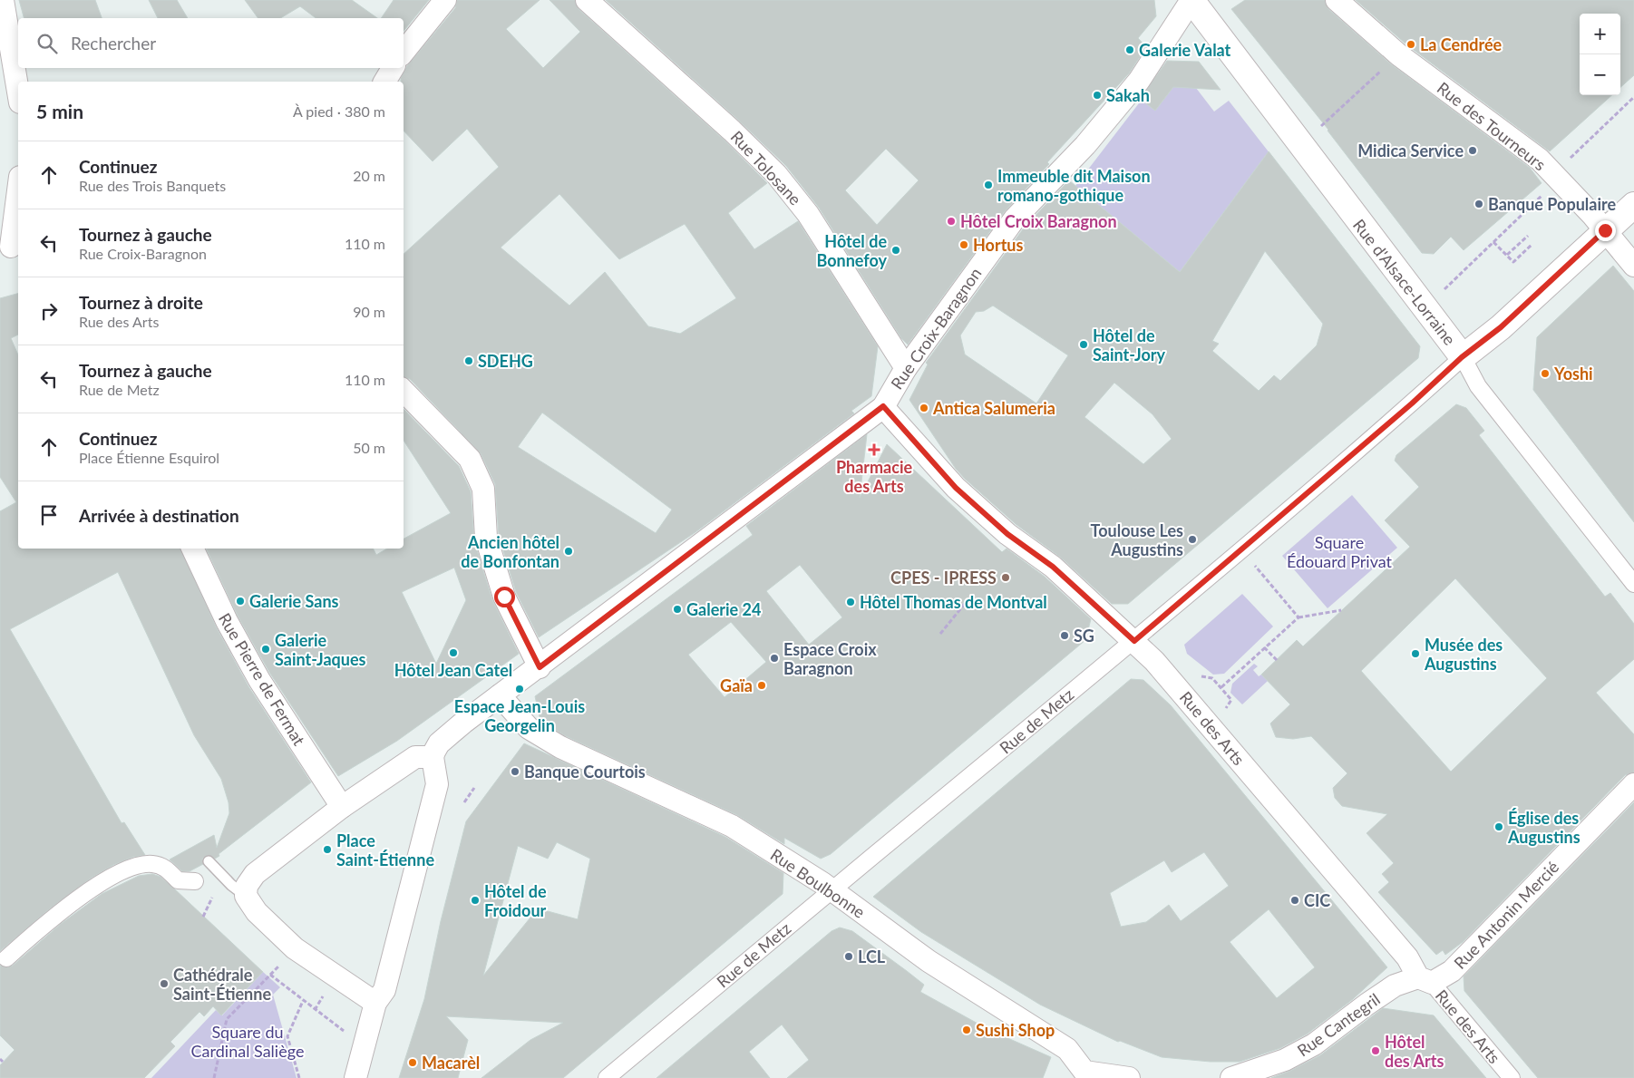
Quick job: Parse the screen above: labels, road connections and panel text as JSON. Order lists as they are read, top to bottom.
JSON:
{
  "streets": {
    "street": [
      "Rue des Tourneurs",
      "Rue Tolosane",
      "Rue d'Alsace-Lorraine",
      "Rue Croix-Baragnon",
      "Rue Pierre de Fermat",
      "Rue de Metz",
      "Rue des Arts",
      "Rue Boulbonne",
      "Rue Antonin Mercié",
      "Rue Cantegril"
    ]
  },
  "crossings": [
    ["Rue Tolosane", "Rue Croix-Baragnon"],
    ["Rue d'Alsace-Lorraine", "Rue Croix-Baragnon"],
    ["Rue d'Alsace-Lorraine", "Rue de Metz"],
    ["Rue Croix-Baragnon", "Rue des Arts"],
    ["Rue de Metz", "Rue des Arts"],
    ["Rue de Metz", "Rue Boulbonne"],
    ["Rue des Arts", "Rue Antonin Mercié"],
    ["Rue des Arts", "Rue Cantegril"],
    ["Rue Antonin Mercié", "Rue Cantegril"]
  ],
  "parks": ["Square Édouard Privat", "Square du Cardinal Saliège"],
  "places": {
    "other": [
      "La Cendrée",
      "Galerie Valat",
      "Sakah",
      "Midica Service",
      "Immeuble dit Maison romano-gothique",
      "Banque Populaire",
      "Hôtel Croix Baragnon",
      "Hortus",
      "Hôtel de Bonnefoy",
      "Hôtel de Saint-Jory",
      "SDEHG",
      "Yoshi",
      "Antica Salumeria",
      "Toulouse Les Augustins",
      "Ancien hôtel de Bonfontan",
      "CPES - IPRESS",
      "Galerie Sans",
      "Hôtel Thomas de Montval",
      "Galerie 24",
      "SG",
      "Galerie Saint-Jaques",
      "Hôtel Jean Catel",
      "Musée des Augustins",
      "Espace Croix Baragnon",
      "Gaïa",
      "Espace Jean-Louis Georgelin",
      "Banque Courtois",
      "Église des Augustins",
      "Place Saint-Étienne",
      "Hôtel de Froidour",
      "CIC",
      "LCL",
      "Cathédrale Saint-Étienne",
      "Sushi Shop",
      "Hôtel des Arts",
      "Macarèl"
    ],
    "health": ["Pharmacie des Arts"]
  },
  "page": {
    "map_buttons": ["+", "−"],
    "search": "Rechercher",
    "heading": ["5 min", "À pied · 380 m"],
    "list": [
      ["Continuez", "Rue des Trois Banquets", "20 m"],
      ["Tournez à gauche", "Rue Croix-Baragnon", "110 m"],
      ["Tournez à droite", "Rue des Arts", "90 m"],
      ["Tournez à gauche", "Rue de Metz", "110 m"],
      ["Continuez", "Place Étienne Esquirol", "50 m"],
      "Arrivée à destination"
    ]
  }
}
